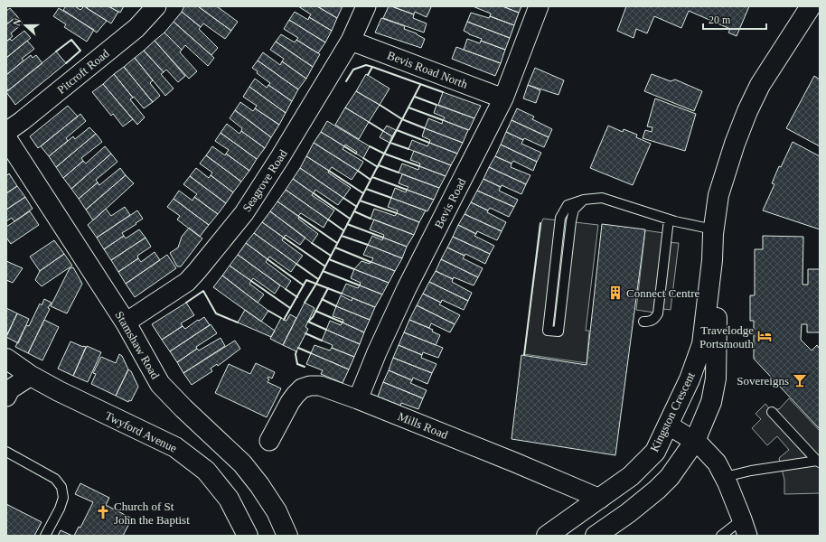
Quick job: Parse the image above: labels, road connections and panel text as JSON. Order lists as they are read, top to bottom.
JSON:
{
  "streets": {
    "main road": ["Stamshaw Road", "Kingston Crescent", "Twyford Avenue"],
    "street": [
      "Bevis Road North",
      "Pitcroft Road",
      "Seagrove Road",
      "Bevis Road",
      "Mills Road"
    ]
  },
  "crossings": [
    ["Bevis Road North", "Seagrove Road"],
    ["Bevis Road North", "Bevis Road"],
    ["Seagrove Road", "Stamshaw Road"],
    ["Bevis Road", "Mills Road"],
    ["Kingston Crescent", "Mills Road"]
  ],
  "places": {
    "building": ["Connect Centre"],
    "hotel": ["Travelodge Portsmouth"],
    "bar": ["Sovereigns"],
    "church": ["Church of St John the Baptist"]
  },
  "scale_bar": "20 m",
  "north": "left"
}
